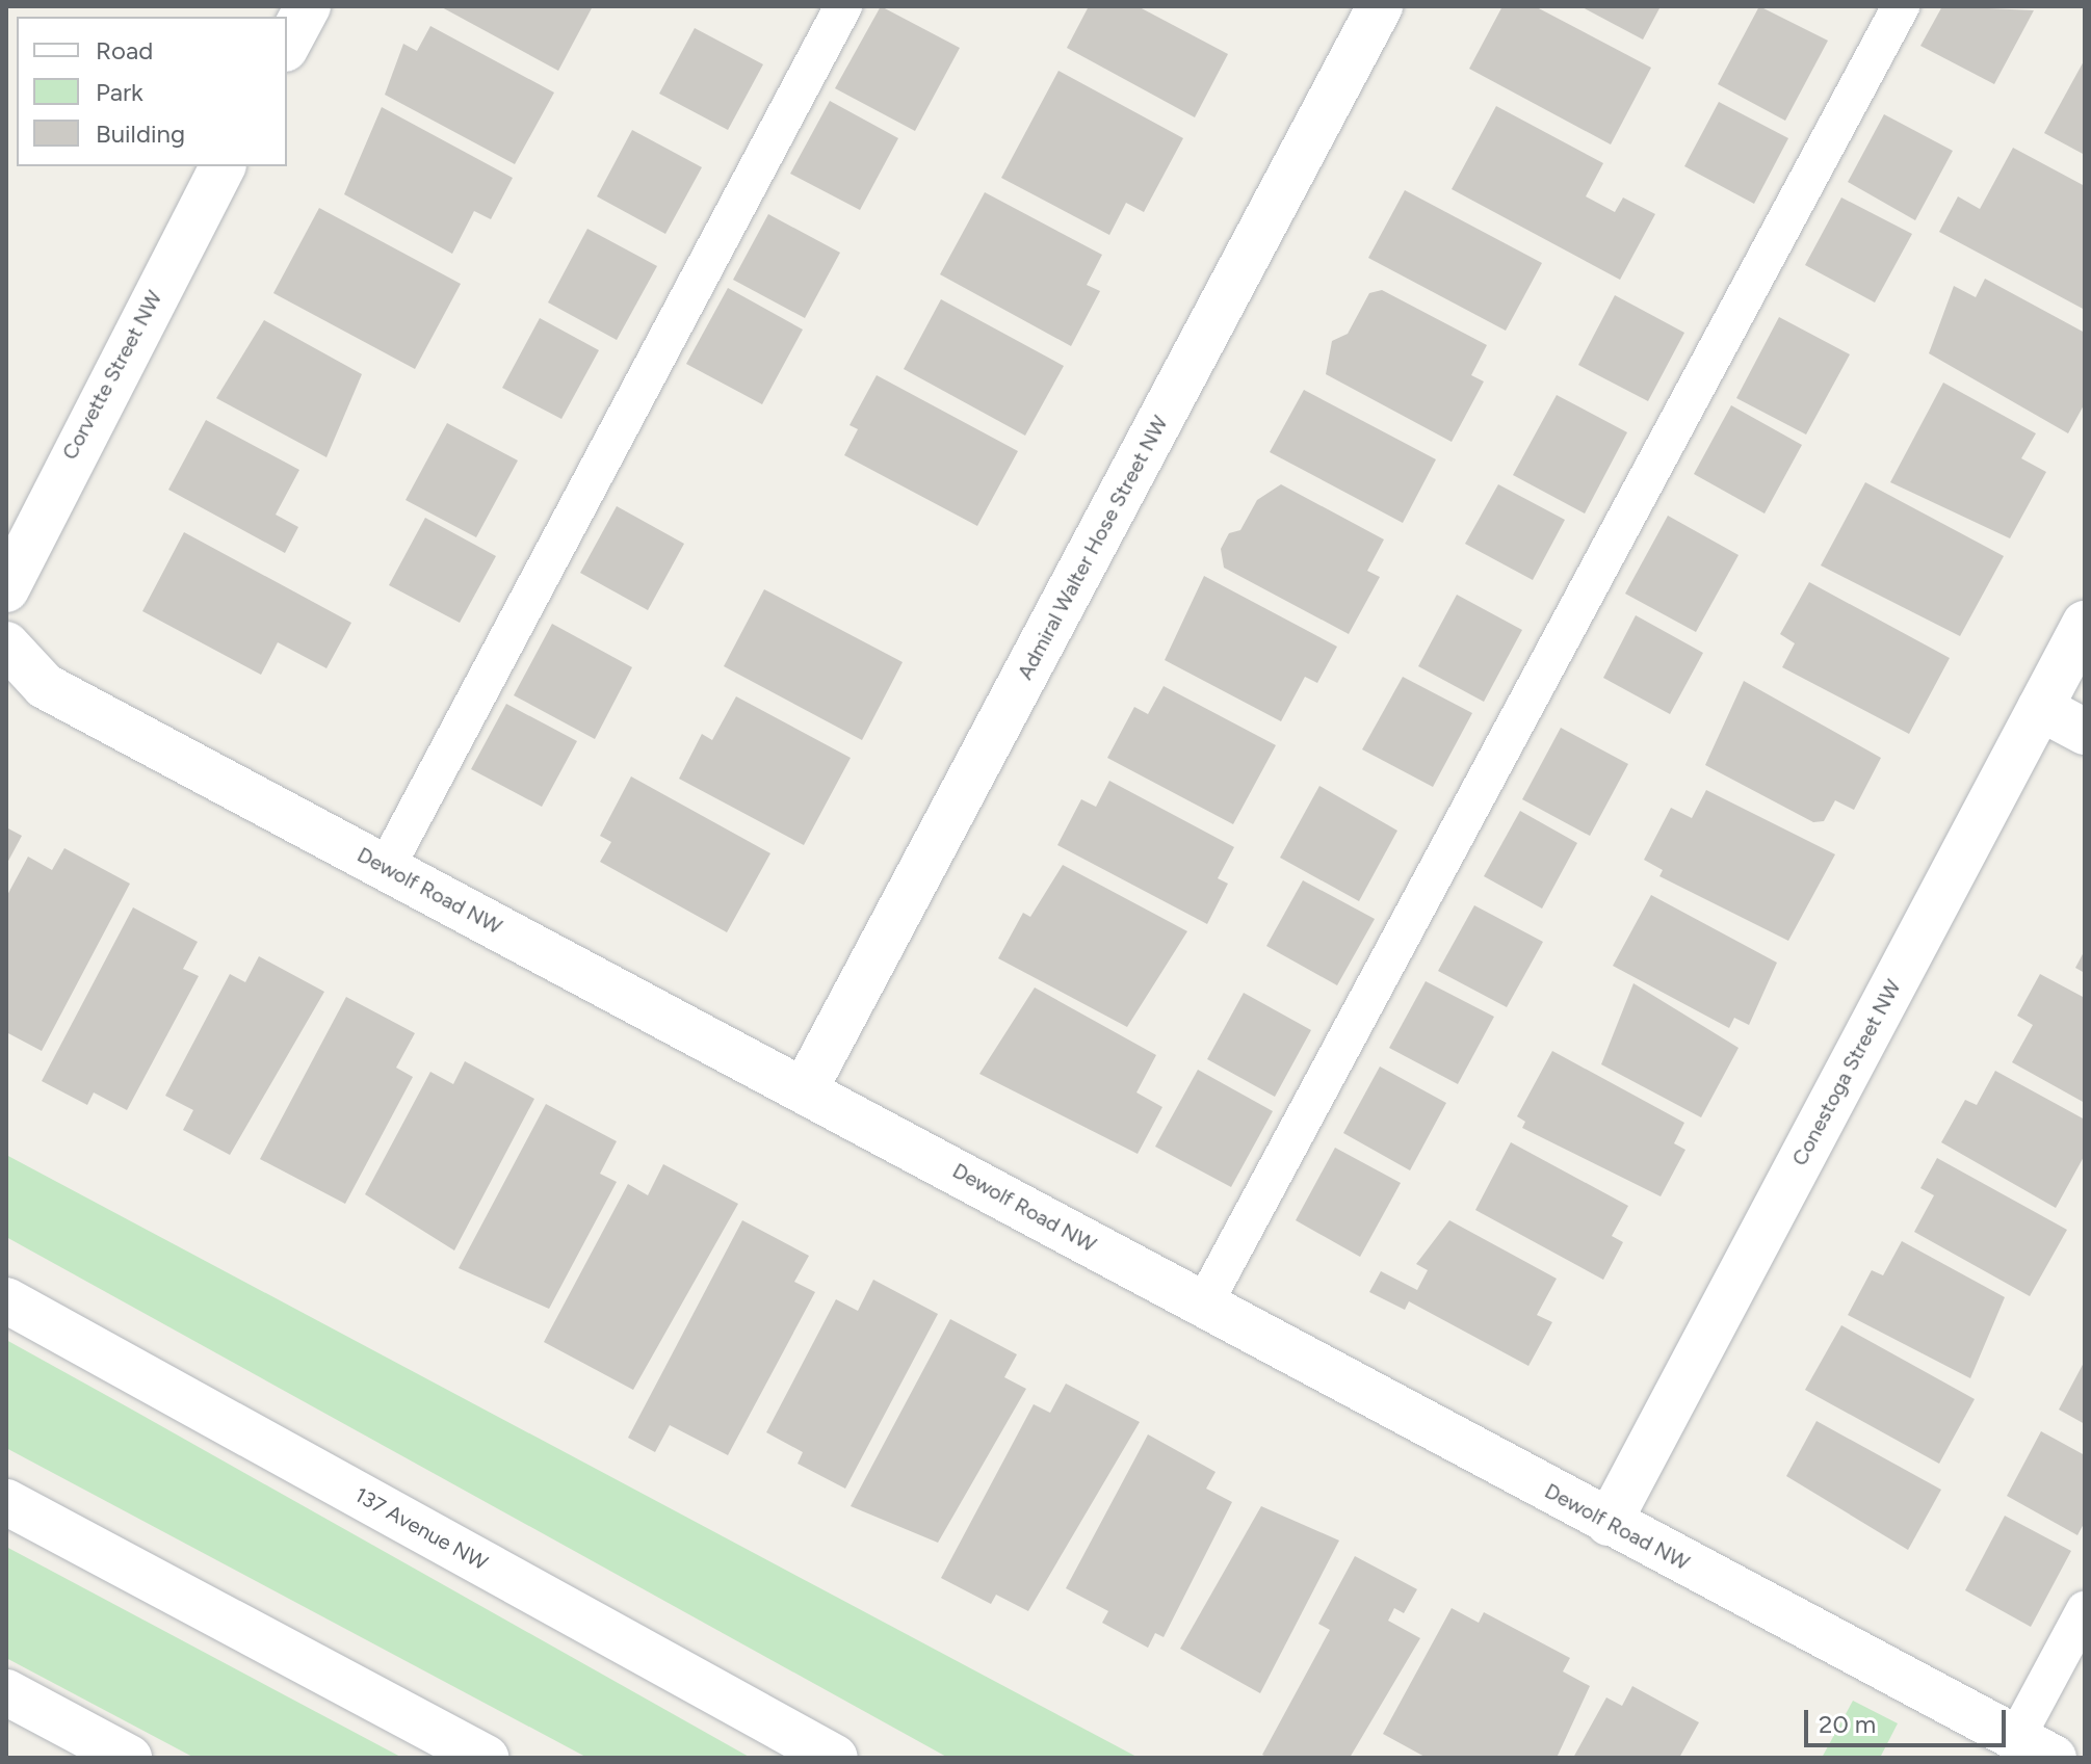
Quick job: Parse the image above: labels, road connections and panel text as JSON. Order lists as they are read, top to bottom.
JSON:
{
  "streets": {
    "street": [
      "Corvette Street NW",
      "Admiral Walter Hose Street NW",
      "Dewolf Road NW",
      "Conestoga Street NW",
      "137 Avenue NW"
    ]
  },
  "crossings": [
    ["Admiral Walter Hose Street NW", "Dewolf Road NW"],
    ["Dewolf Road NW", "Conestoga Street NW"]
  ],
  "legend": ["Road", "Park", "Building"],
  "scale_bar": "20 m"
}
